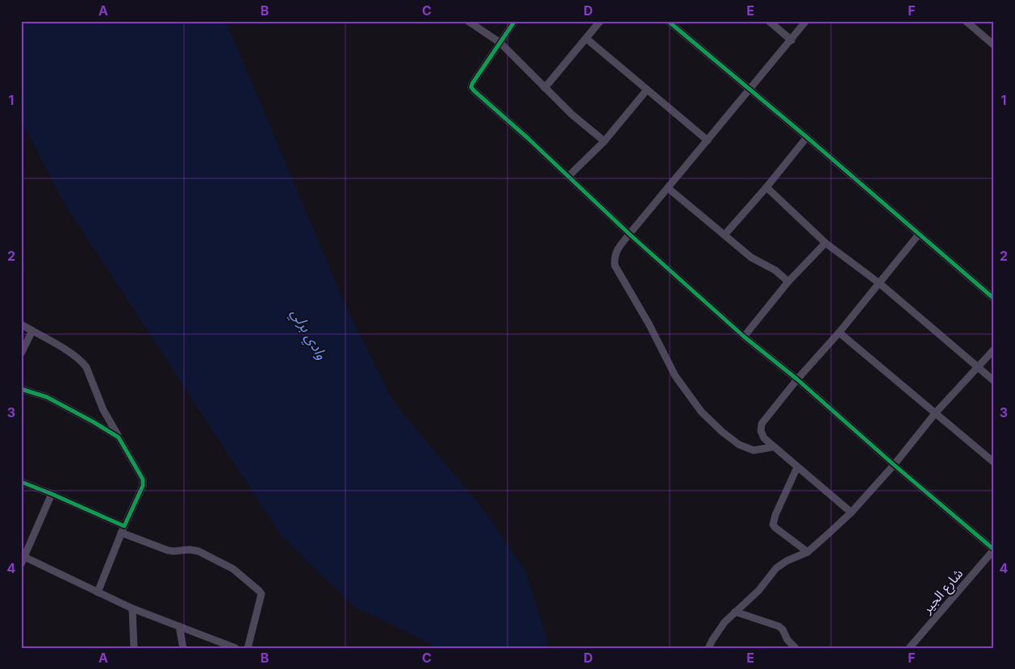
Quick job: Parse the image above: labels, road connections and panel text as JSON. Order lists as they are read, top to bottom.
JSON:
{
  "streets": {
    "street": ["شارع الجير"]
  },
  "water": ["وادي برلي"],
  "grid": {
    "columns": [
      "A",
      "B",
      "C",
      "D",
      "E",
      "F"
    ],
    "rows": [
      "1",
      "2",
      "3",
      "4"
    ]
  }
}
